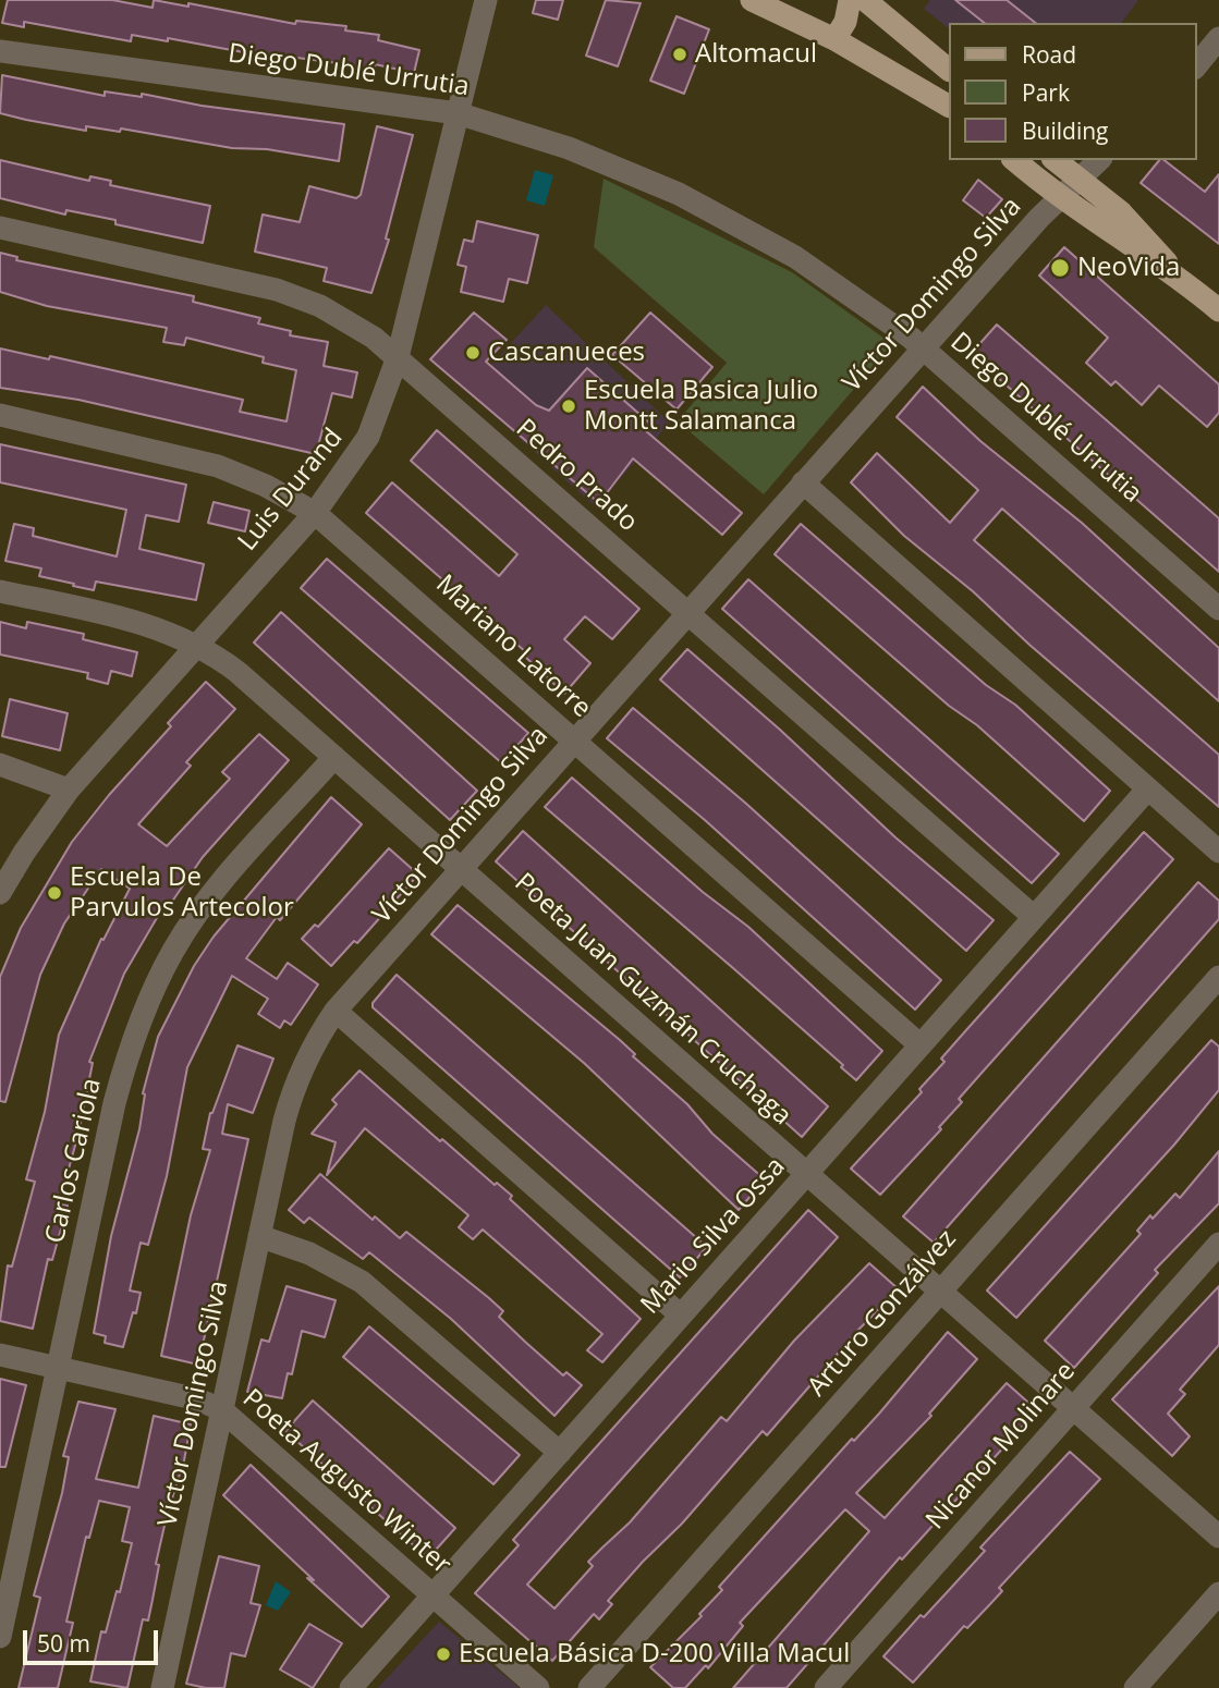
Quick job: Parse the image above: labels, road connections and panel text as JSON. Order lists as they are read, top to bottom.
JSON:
{
  "streets": {
    "street": [
      "Diego Dublé Urrutia",
      "Víctor Domingo Silva",
      "Pedro Prado",
      "Luis Durand",
      "Mariano Latorre",
      "Poeta Juan Guzmán Cruchaga",
      "Carlos Cariola",
      "Mario Silva Ossa",
      "Arturo Gonzálvez",
      "Nicanor Molinare",
      "Poeta Augusto Winter"
    ]
  },
  "crossings": [
    ["Diego Dublé Urrutia", "Víctor Domingo Silva"],
    ["Diego Dublé Urrutia", "Luis Durand"],
    ["Víctor Domingo Silva", "Pedro Prado"],
    ["Víctor Domingo Silva", "Mariano Latorre"],
    ["Víctor Domingo Silva", "Poeta Juan Guzmán Cruchaga"],
    ["Víctor Domingo Silva", "Poeta Augusto Winter"],
    ["Pedro Prado", "Luis Durand"],
    ["Pedro Prado", "Mario Silva Ossa"],
    ["Luis Durand", "Mariano Latorre"],
    ["Luis Durand", "Poeta Juan Guzmán Cruchaga"],
    ["Mariano Latorre", "Mario Silva Ossa"],
    ["Poeta Juan Guzmán Cruchaga", "Carlos Cariola"],
    ["Poeta Juan Guzmán Cruchaga", "Mario Silva Ossa"],
    ["Poeta Juan Guzmán Cruchaga", "Arturo Gonzálvez"],
    ["Poeta Juan Guzmán Cruchaga", "Nicanor Molinare"],
    ["Carlos Cariola", "Poeta Augusto Winter"],
    ["Mario Silva Ossa", "Poeta Augusto Winter"]
  ],
  "places": [
    "Altomacul",
    "NeoVida",
    "Cascanueces",
    "Escuela Basica Julio Montt Salamanca",
    "Escuela De Parvulos Artecolor",
    "Escuela Básica D-200 Villa Macul"
  ],
  "legend": ["Road", "Park", "Building"],
  "scale_bar": "50 m"
}
